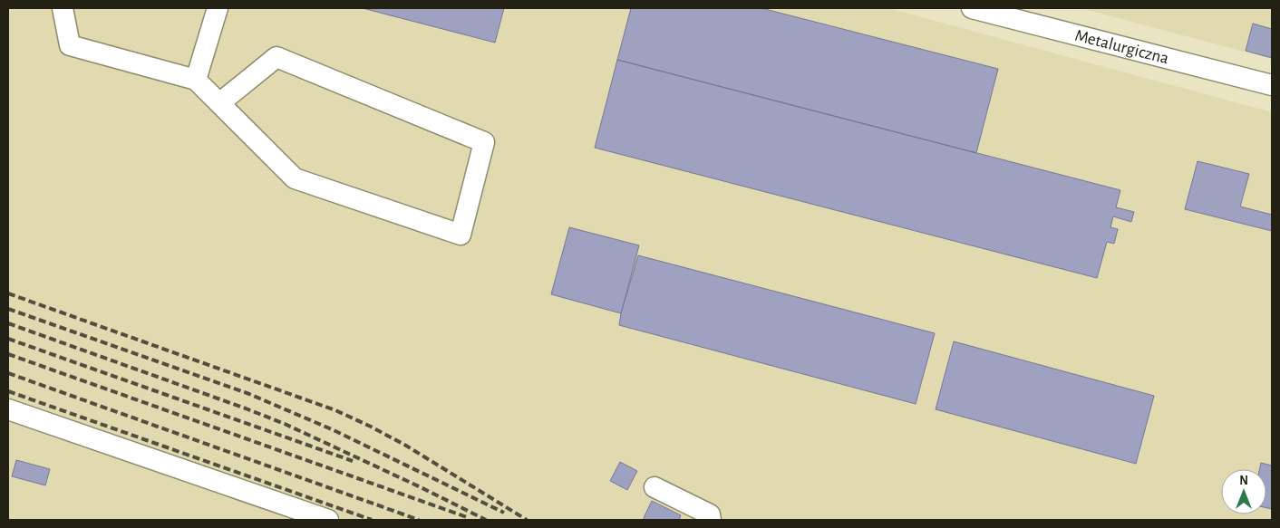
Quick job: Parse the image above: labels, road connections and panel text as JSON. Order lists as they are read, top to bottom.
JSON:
{
  "streets": {
    "street": ["Metalurgiczna"]
  },
  "north": "top"
}
